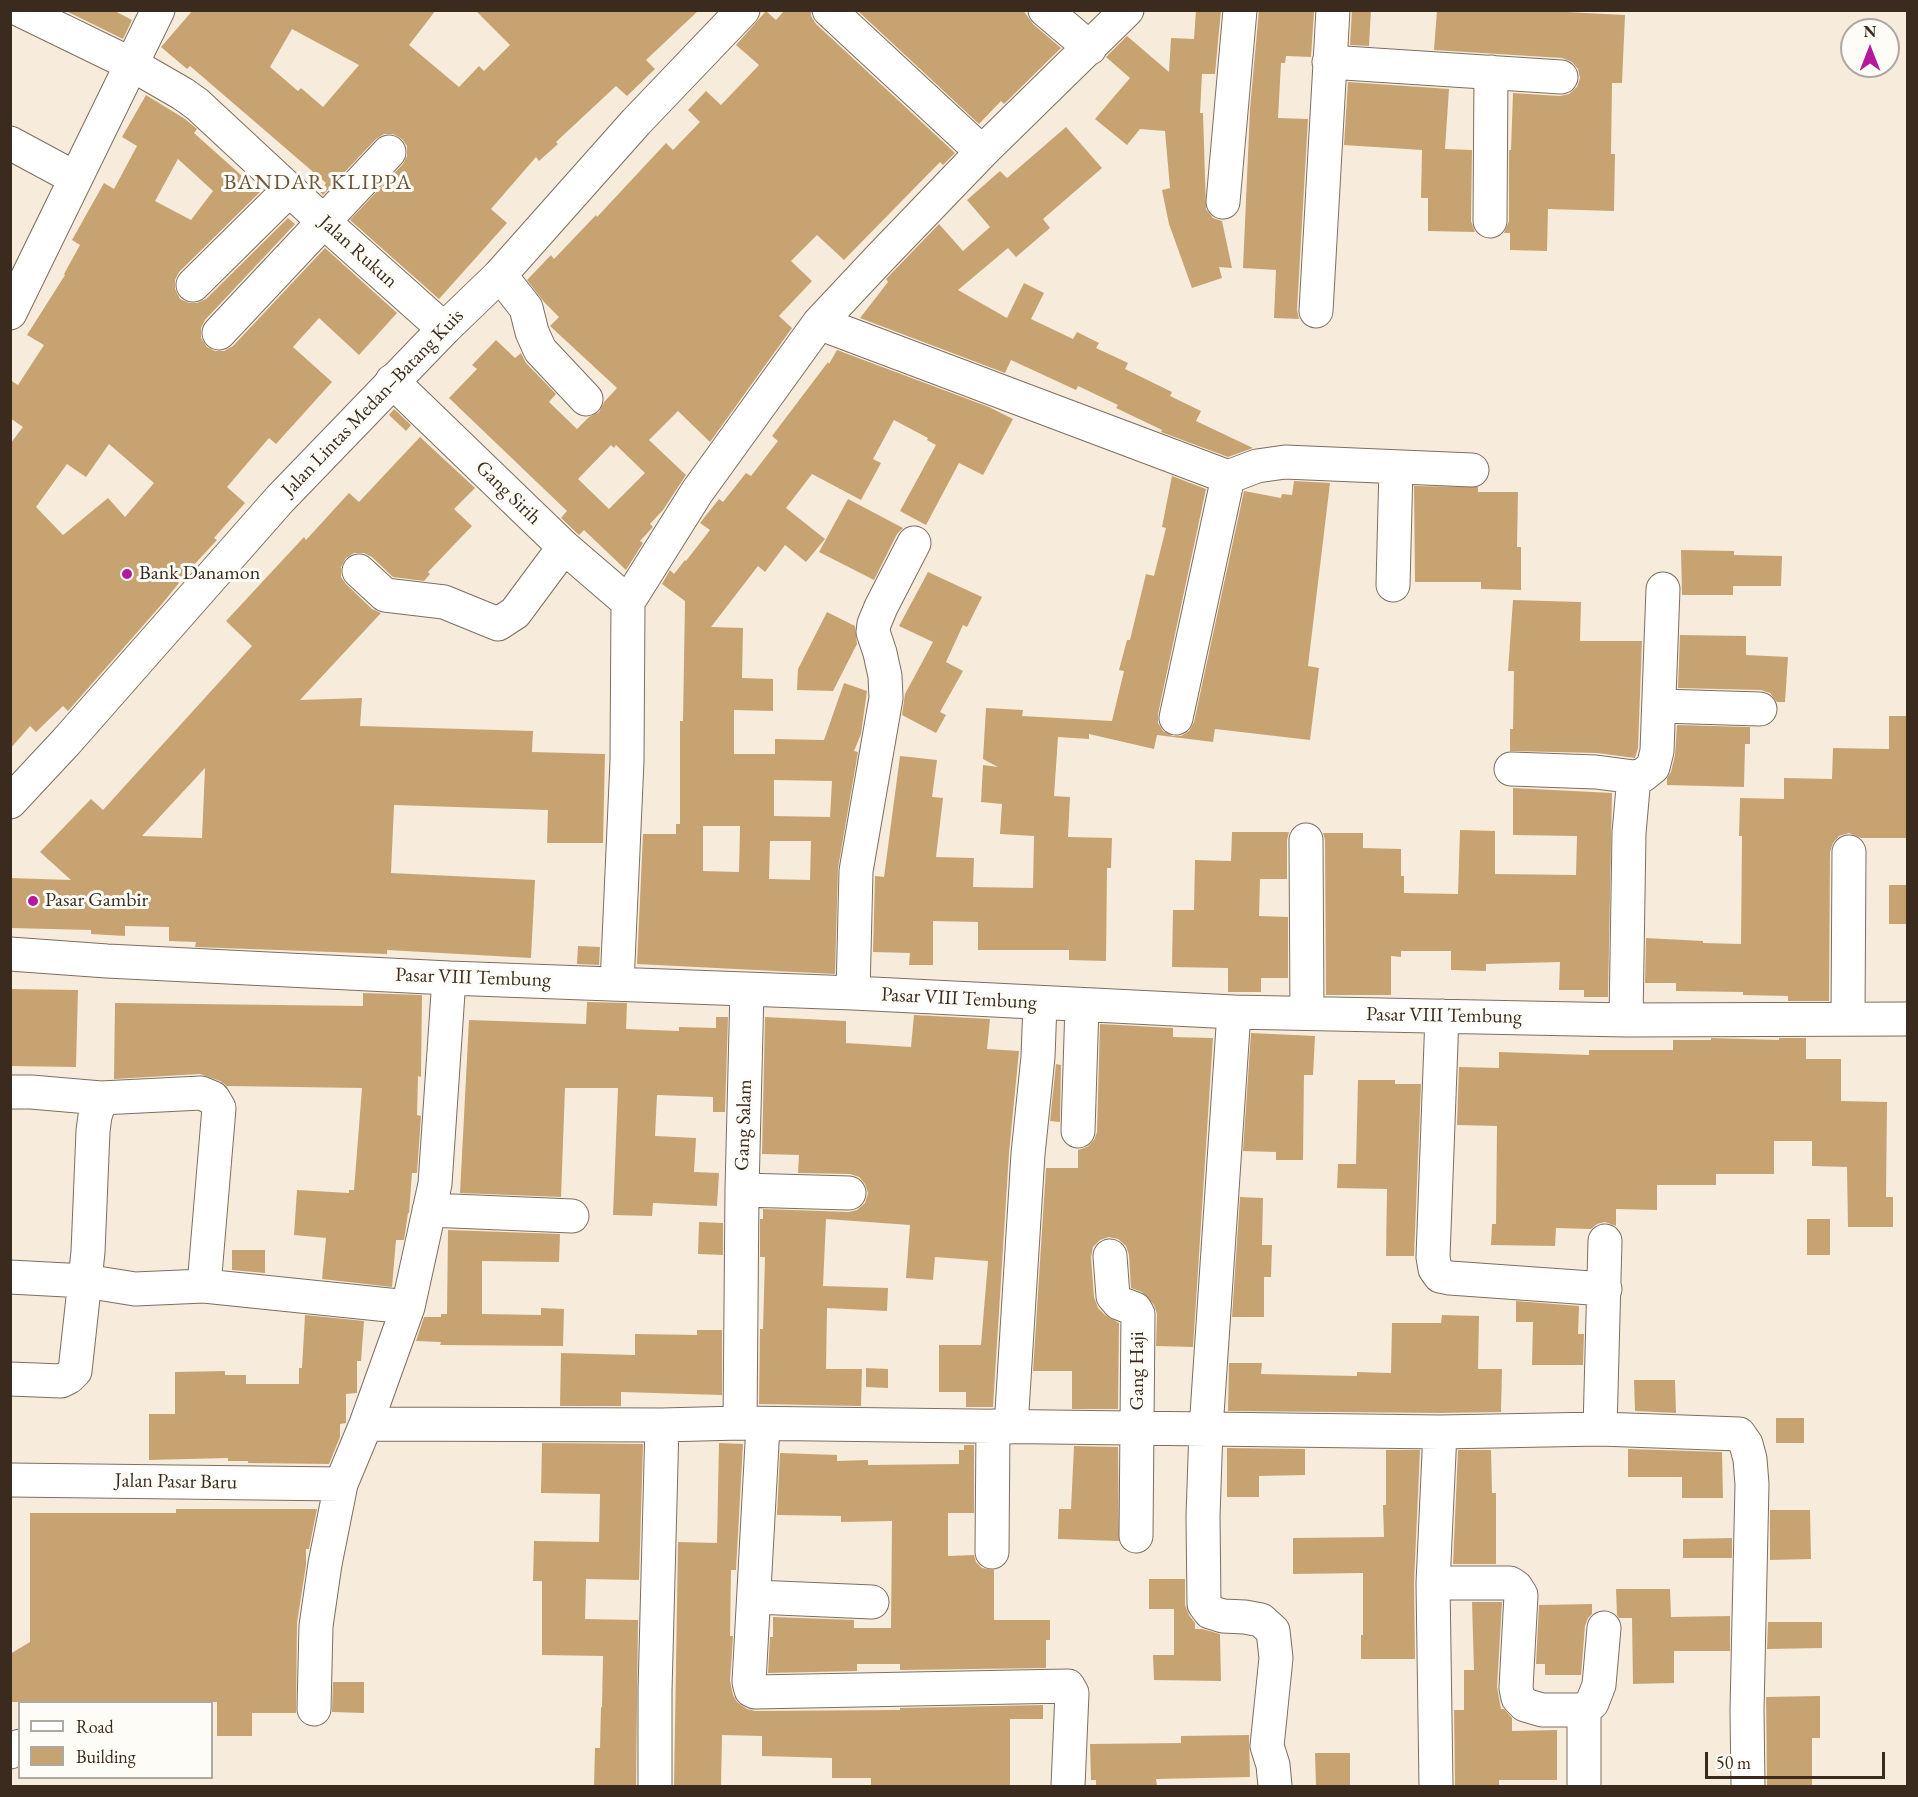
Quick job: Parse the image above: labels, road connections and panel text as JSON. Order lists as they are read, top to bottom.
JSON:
{
  "streets": {
    "main road": [
      "Jalan Rukun",
      "Jalan Lintas Medan–Batang Kuis",
      "Gang Sirih",
      "Pasar VIII Tembung",
      "Gang Salam",
      "Gang Haji",
      "Jalan Pasar Baru"
    ]
  },
  "crossings": [
    ["Jalan Rukun", "Jalan Lintas Medan–Batang Kuis"],
    ["Jalan Lintas Medan–Batang Kuis", "Gang Sirih"],
    ["Pasar VIII Tembung", "Gang Salam"]
  ],
  "districts": ["BANDAR KLIPPA"],
  "places": ["Bank Danamon", "Pasar Gambir"],
  "legend": ["Road", "Building"],
  "scale_bar": "50 m",
  "north": "top"
}
